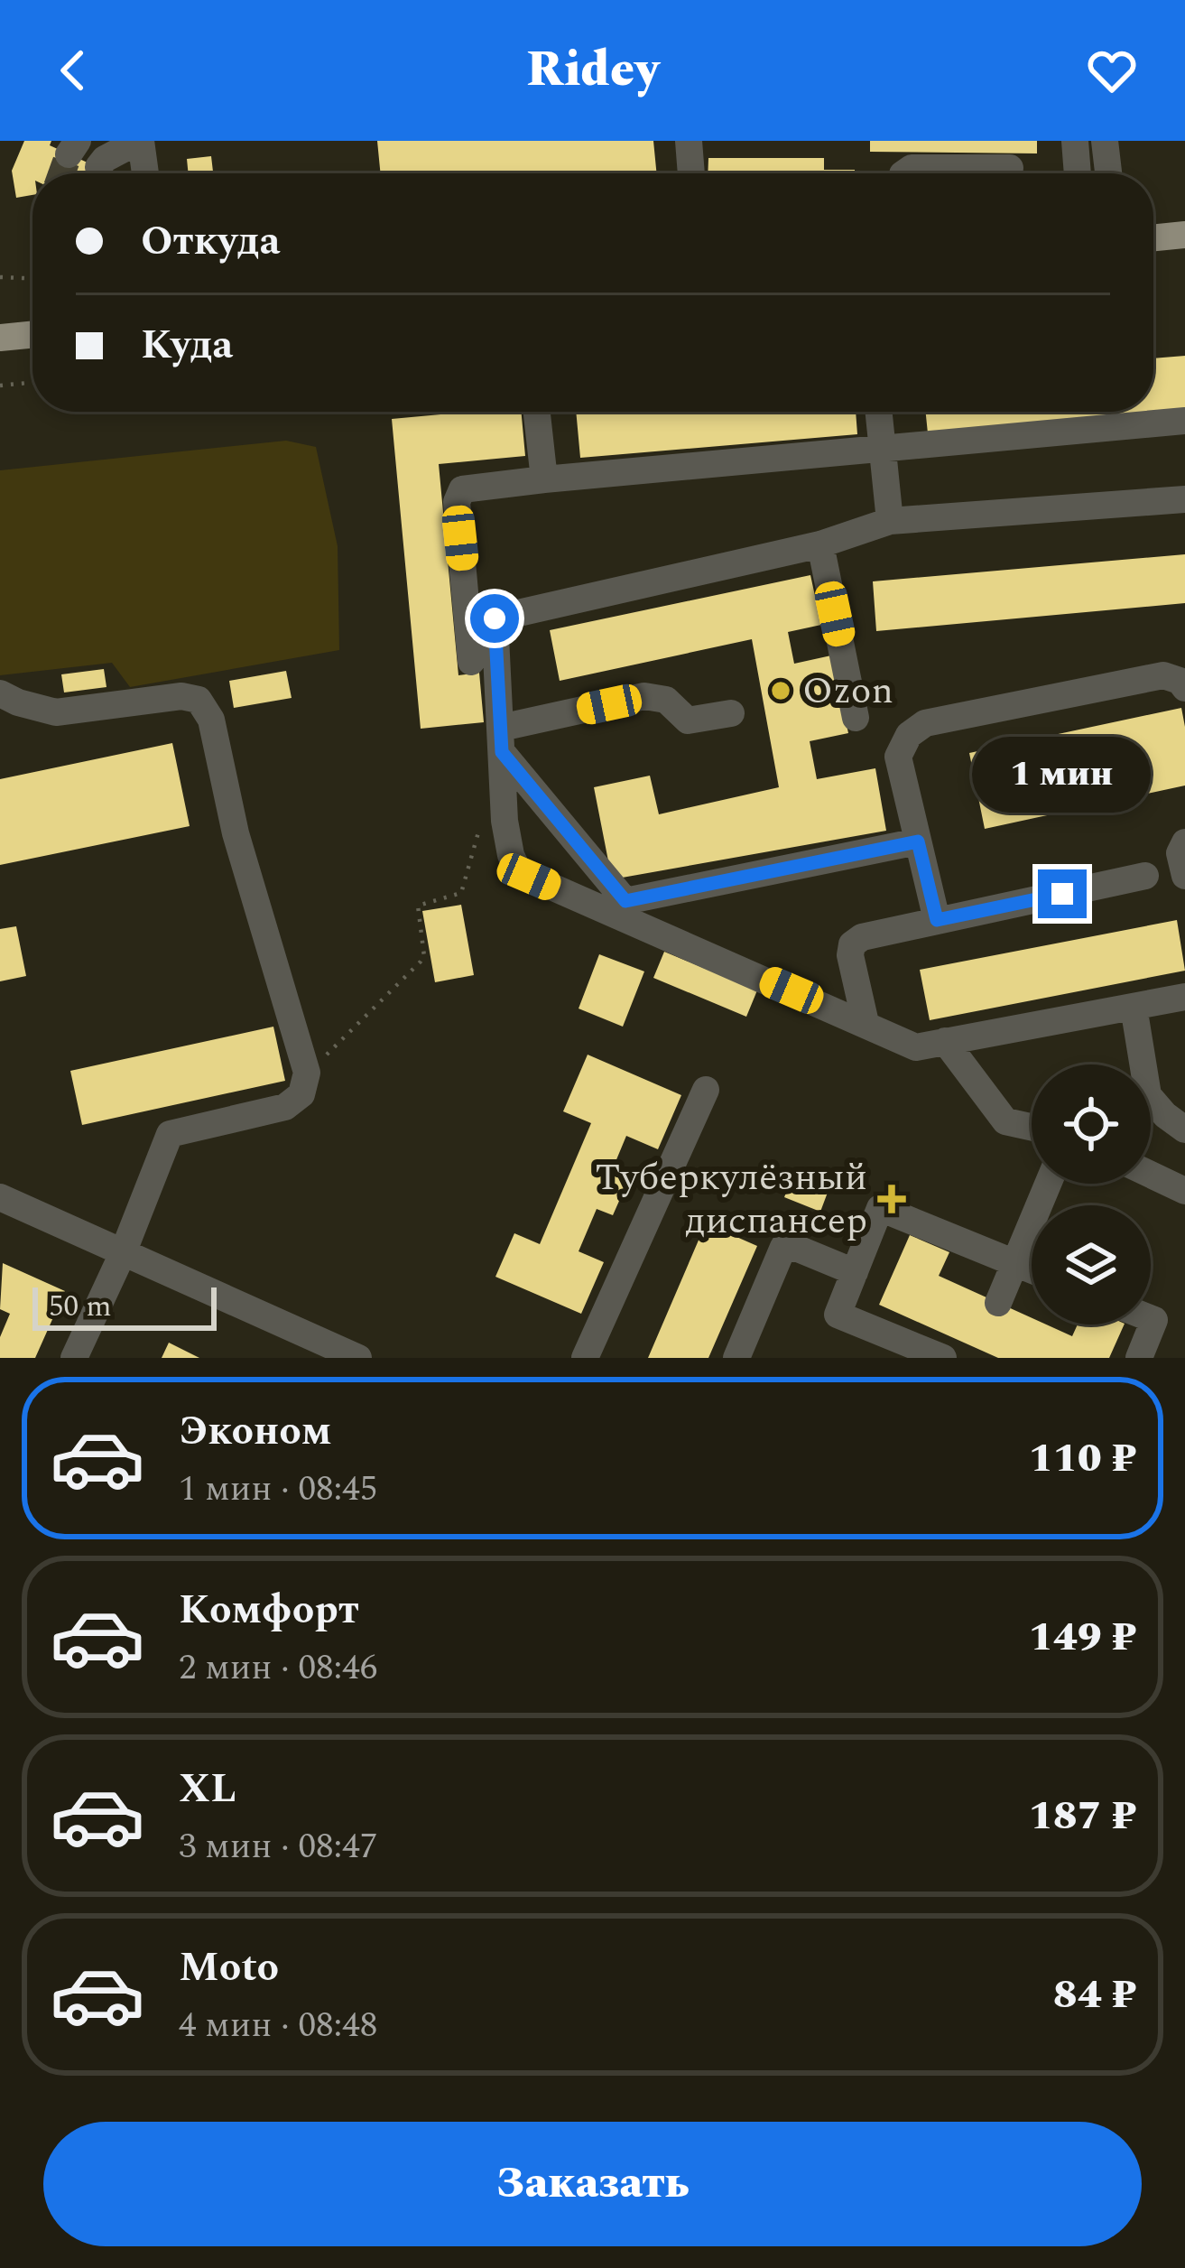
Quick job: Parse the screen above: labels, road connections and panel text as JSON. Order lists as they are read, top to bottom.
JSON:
{
  "places": {
    "other": ["Ozon"],
    "health": ["Туберкулёзный диспансер"]
  },
  "scale_bar": "50 m",
  "page": {
    "header": "Ridey",
    "banner": ["Откуда", "Куда"],
    "bubble": "1 мин",
    "scale": "50 m",
    "list": [
      {
        "name": "Эконом",
        "note": "1 мин · 08:45",
        "value": "110 ₽"
      },
      {
        "name": "Комфорт",
        "note": "2 мин · 08:46",
        "value": "149 ₽"
      },
      {
        "name": "XL",
        "note": "3 мин · 08:47",
        "value": "187 ₽"
      },
      {
        "name": "Moto",
        "note": "4 мин · 08:48",
        "value": "84 ₽"
      }
    ],
    "buttons": "Заказать"
  }
}
